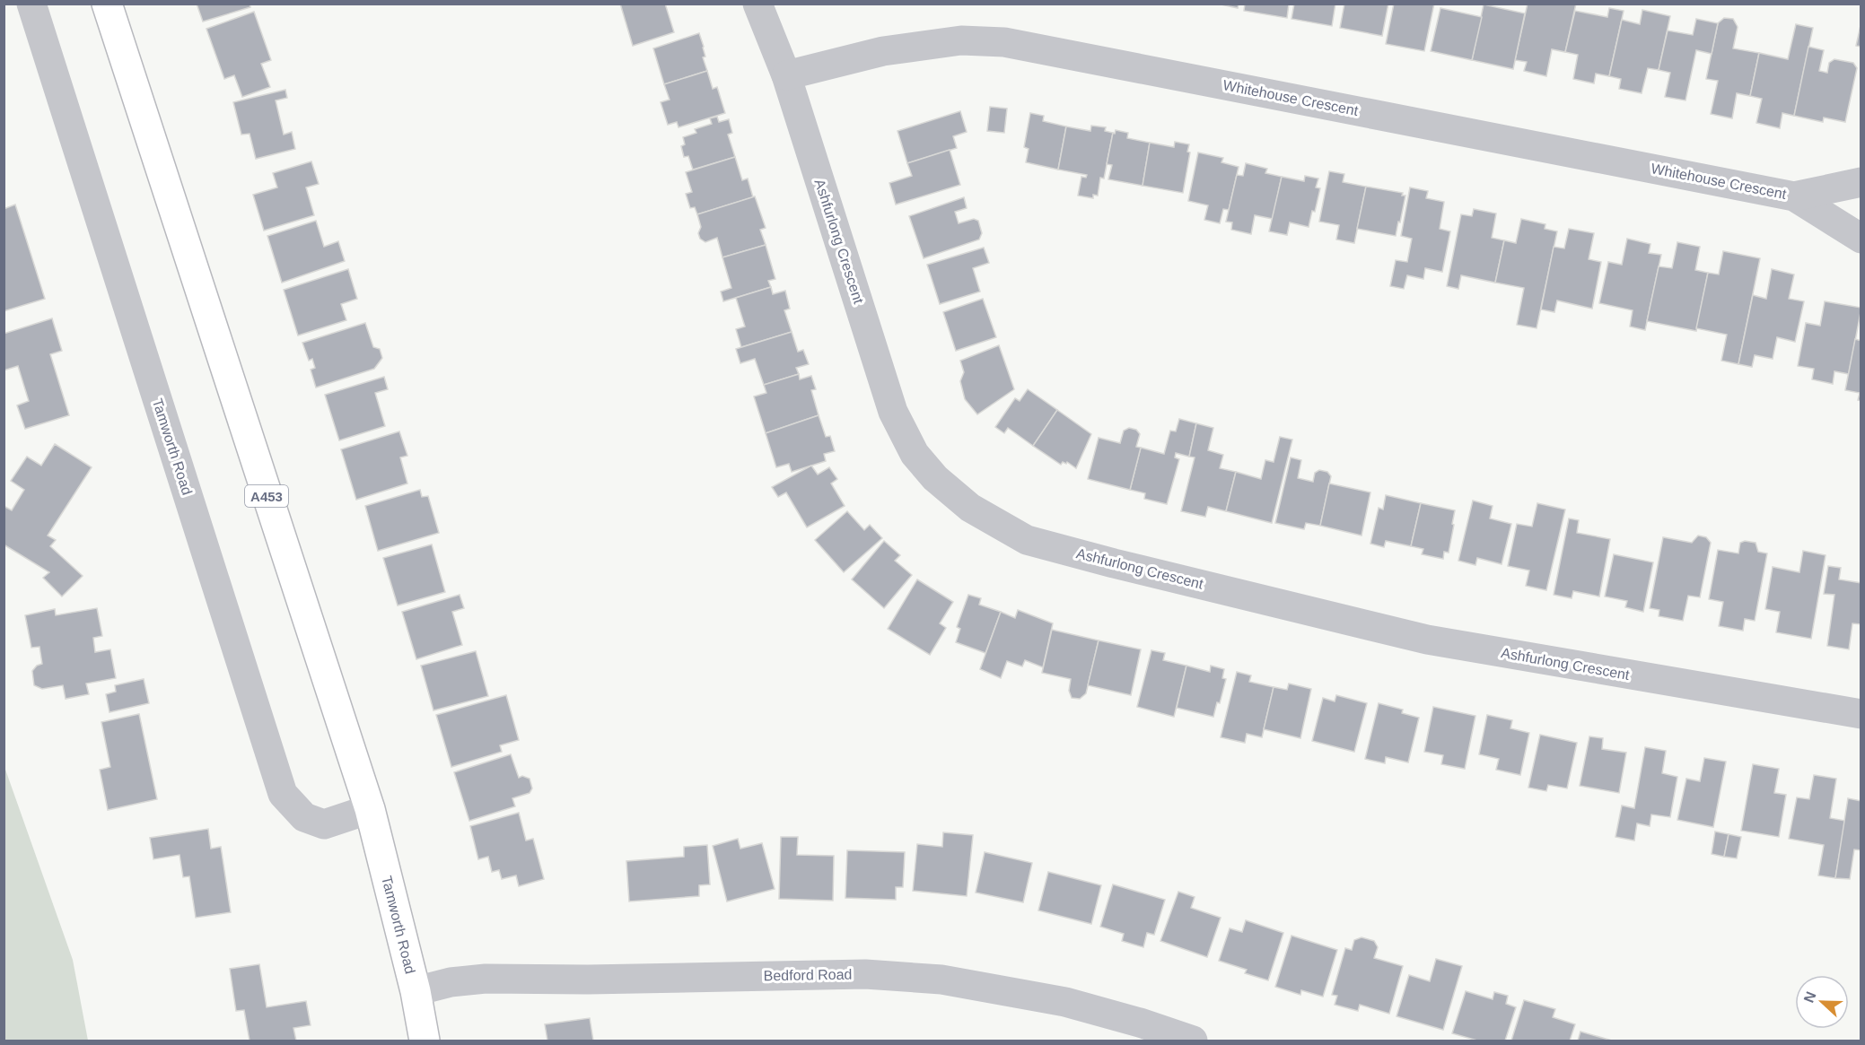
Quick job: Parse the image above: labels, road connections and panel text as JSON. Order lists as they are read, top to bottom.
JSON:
{
  "streets": {
    "main road": ["Tamworth Road", "A453"],
    "street": ["Whitehouse Crescent", "Ashfurlong Crescent", "Bedford Road"]
  },
  "crossings": [
    ["Whitehouse Crescent", "Ashfurlong Crescent"],
    ["Tamworth Road", "Bedford Road"]
  ],
  "north": "left"
}
